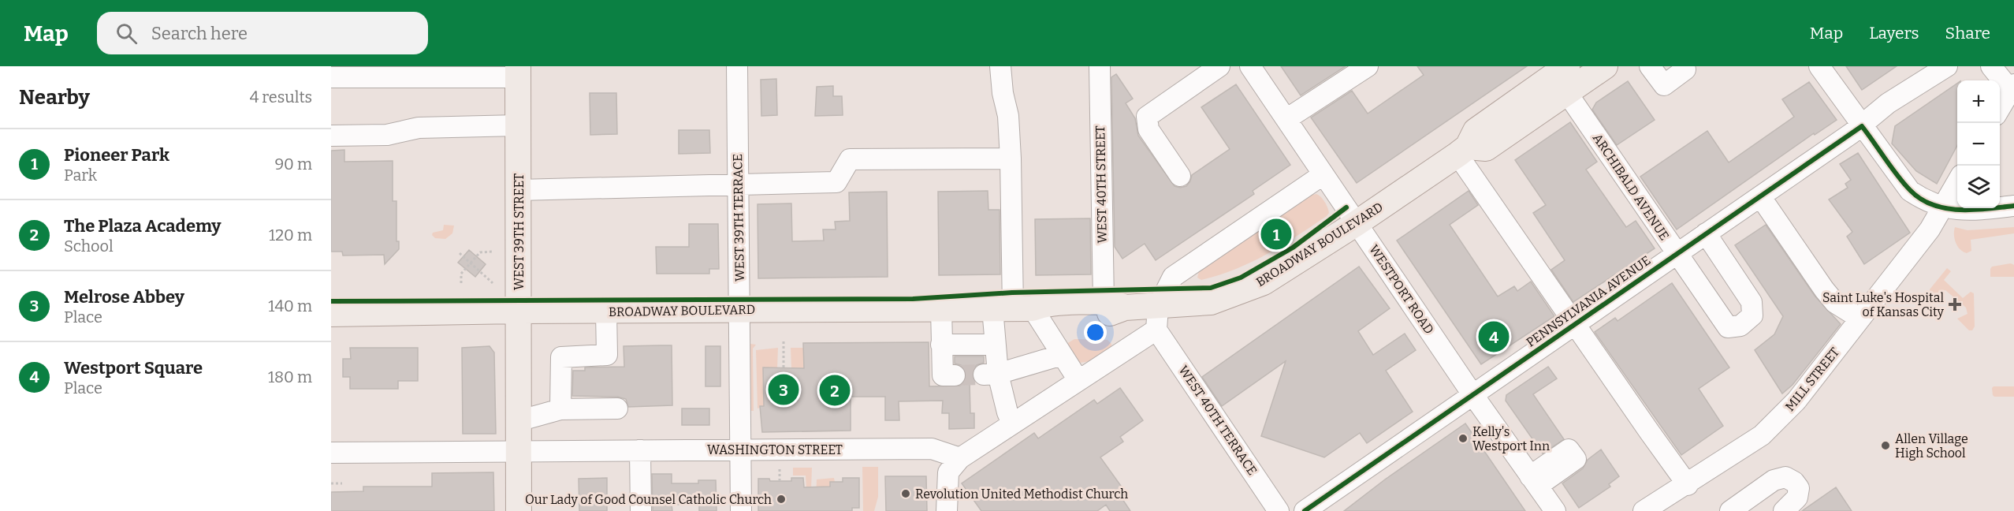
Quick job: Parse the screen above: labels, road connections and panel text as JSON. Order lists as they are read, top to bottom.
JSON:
{
  "streets": {
    "main road": ["WEST 39TH STREET", "BROADWAY BOULEVARD"],
    "street": [
      "WEST 40TH STREET",
      "ARCHIBALD AVENUE",
      "WEST 39TH TERRACE",
      "WESTPORT ROAD",
      "PENNSYLVANIA AVENUE",
      "MILL STREET",
      "WEST 40TH TERRACE",
      "WASHINGTON STREET"
    ]
  },
  "crossings": [
    ["WEST 40TH STREET", "BROADWAY BOULEVARD"],
    ["ARCHIBALD AVENUE", "BROADWAY BOULEVARD"],
    ["ARCHIBALD AVENUE", "PENNSYLVANIA AVENUE"],
    ["WEST 39TH TERRACE", "BROADWAY BOULEVARD"],
    ["WEST 39TH TERRACE", "WASHINGTON STREET"],
    ["WEST 39TH STREET", "BROADWAY BOULEVARD"],
    ["WEST 39TH STREET", "WASHINGTON STREET"],
    ["BROADWAY BOULEVARD", "WESTPORT ROAD"],
    ["BROADWAY BOULEVARD", "WEST 40TH TERRACE"],
    ["WESTPORT ROAD", "PENNSYLVANIA AVENUE"]
  ],
  "places": {
    "health": ["Saint Luke's Hospital of Kansas City"],
    "other": [
      "Kelly's Westport Inn",
      "Allen Village High School",
      "Revolution United Methodist Church",
      "Our Lady of Good Counsel Catholic Church"
    ]
  },
  "page": {
    "header": "Map",
    "search": "Search here",
    "nav": ["Map", "Layers", "Share"],
    "heading": ["Nearby", "4 results"],
    "map_buttons": ["+", "−"],
    "list": [
      {
        "mark": "1",
        "name": "Pioneer Park",
        "note": "Park",
        "value": "90 m"
      },
      {
        "mark": "2",
        "name": "The Plaza Academy",
        "note": "School",
        "value": "120 m"
      },
      {
        "mark": "3",
        "name": "Melrose Abbey",
        "note": "Place",
        "value": "140 m"
      },
      {
        "mark": "4",
        "name": "Westport Square",
        "note": "Place",
        "value": "180 m"
      }
    ],
    "pins": [
      "1",
      "4",
      "3",
      "2"
    ]
  }
}
